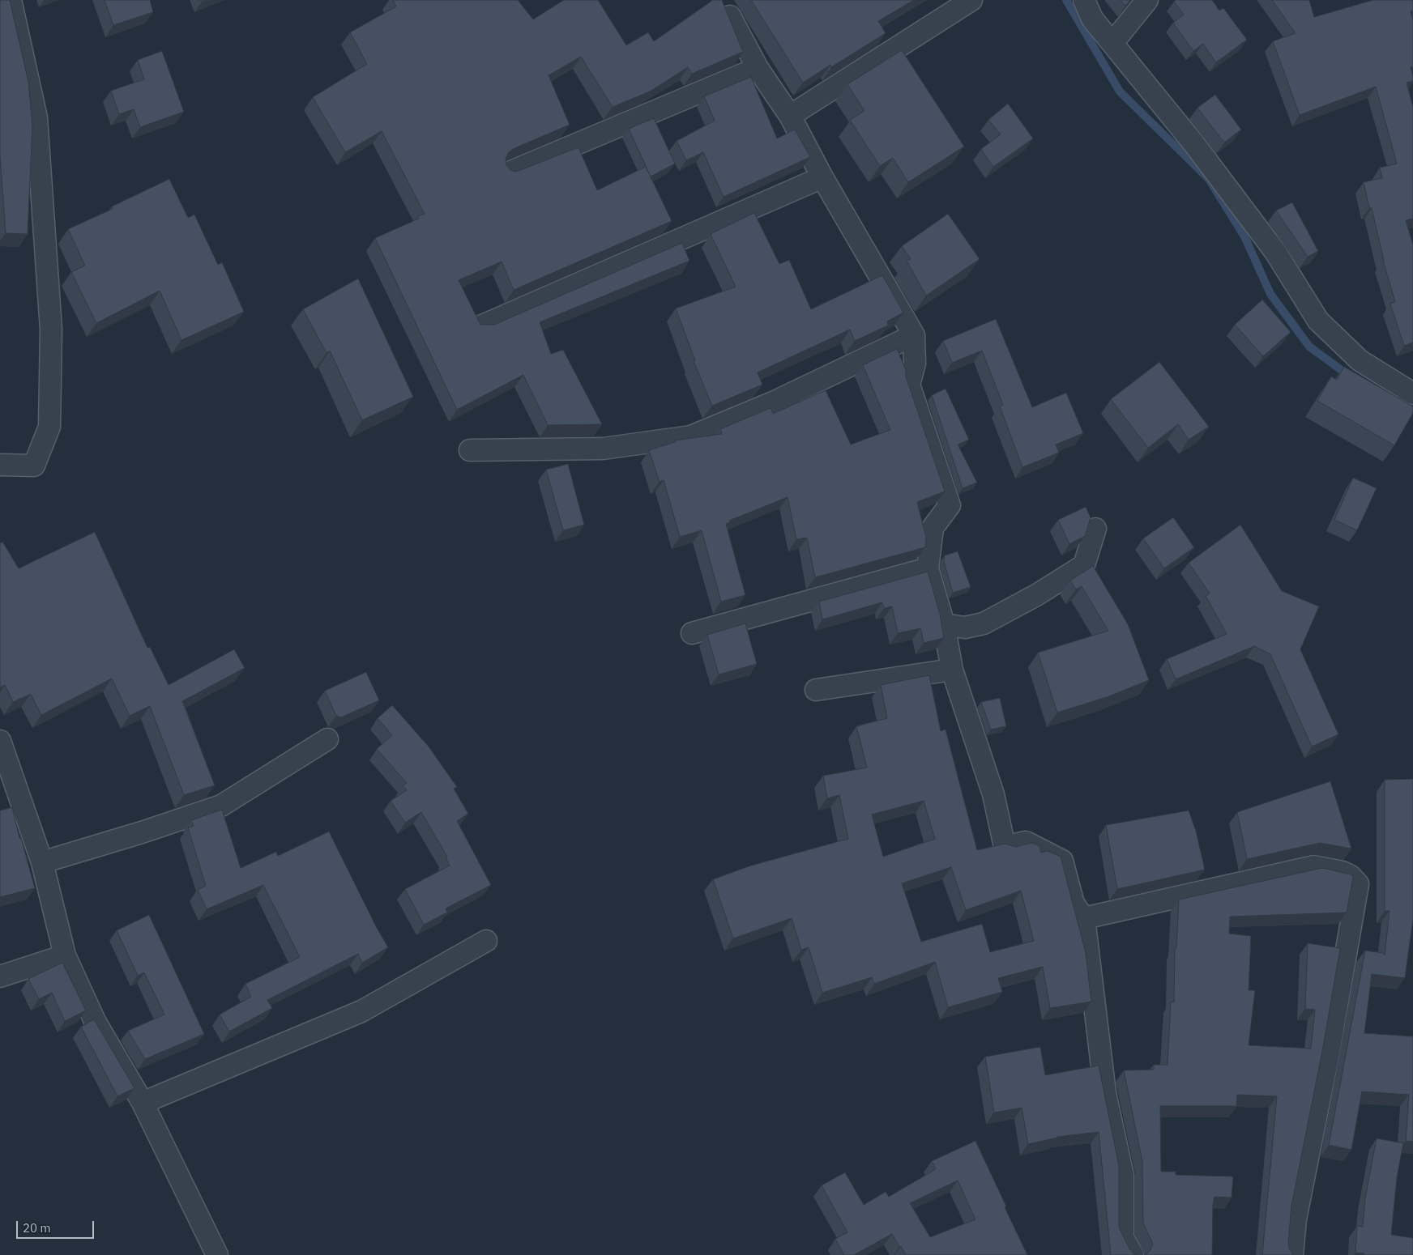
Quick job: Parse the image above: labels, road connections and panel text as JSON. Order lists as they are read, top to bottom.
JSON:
{
  "scale_bar": "20 m"
}
